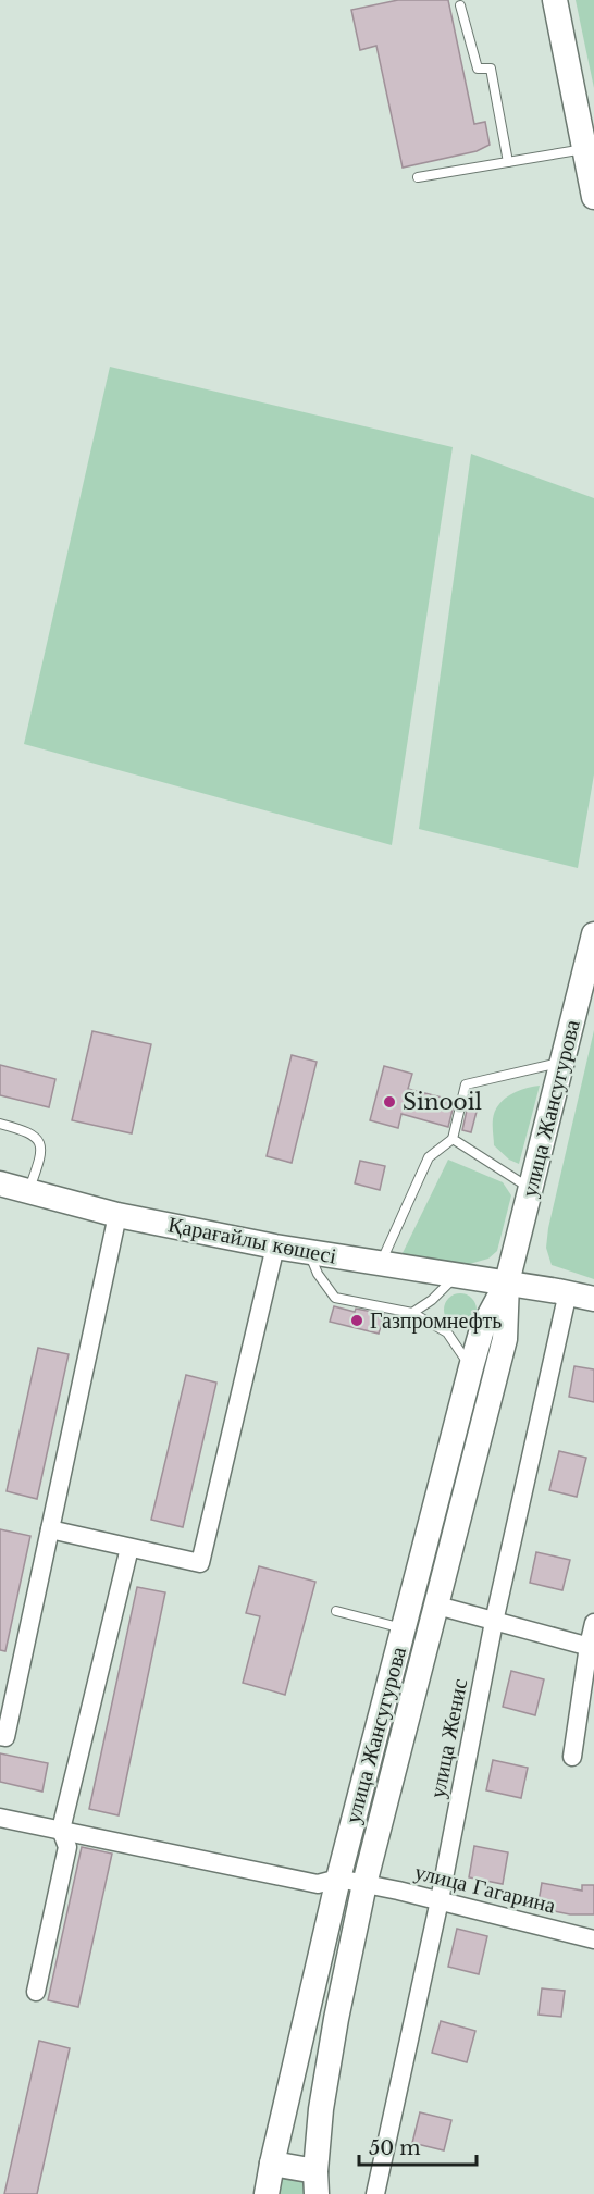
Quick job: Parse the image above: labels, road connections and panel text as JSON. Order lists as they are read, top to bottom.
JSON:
{
  "streets": {
    "main road": ["улица Жансугурова", "Қарағайлы көшесі"],
    "street": ["улица Женис", "улица Гагарина"]
  },
  "crossings": [
    ["улица Жансугурова", "Қарағайлы көшесі"],
    ["улица Жансугурова", "улица Гагарина"],
    ["Қарағайлы көшесі", "улица Женис"],
    ["улица Женис", "улица Гагарина"]
  ],
  "places": ["Sinooil", "Газпромнефть"],
  "scale_bar": "50 m"
}
